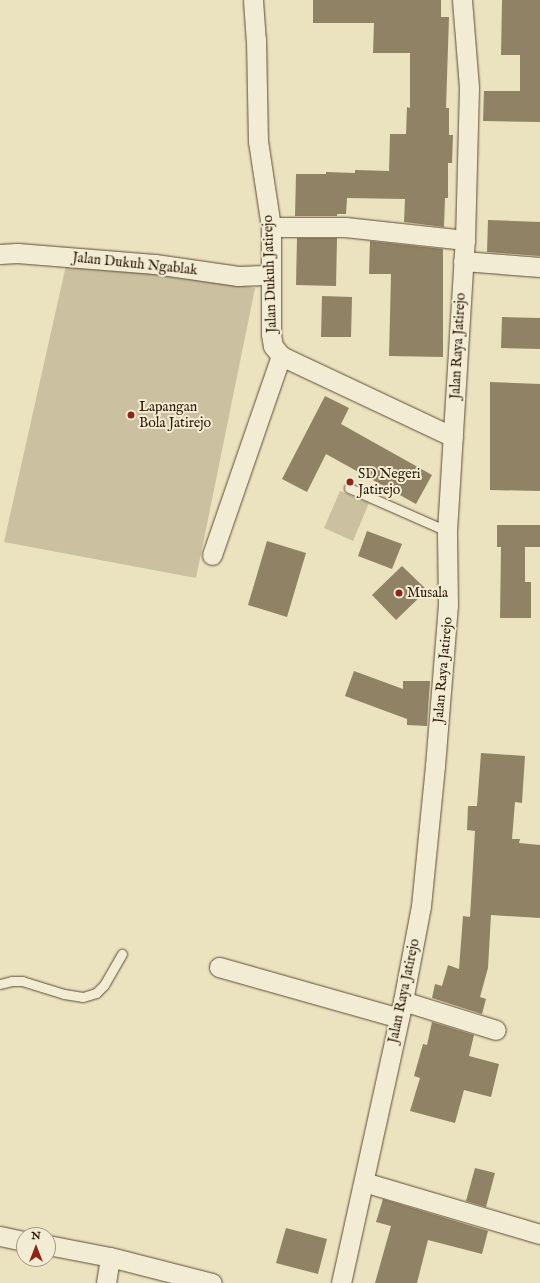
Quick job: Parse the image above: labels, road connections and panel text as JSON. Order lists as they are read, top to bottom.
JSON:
{
  "streets": {
    "street": ["Jalan Dukuh Ngablak", "Jalan Dukuh Jatirejo", "Jalan Raya Jatirejo"]
  },
  "crossings": [
    ["Jalan Dukuh Ngablak", "Jalan Dukuh Jatirejo"]
  ],
  "places": ["Lapangan Bola Jatirejo", "SD Negeri Jatirejo", "Musala"],
  "north": "top"
}
